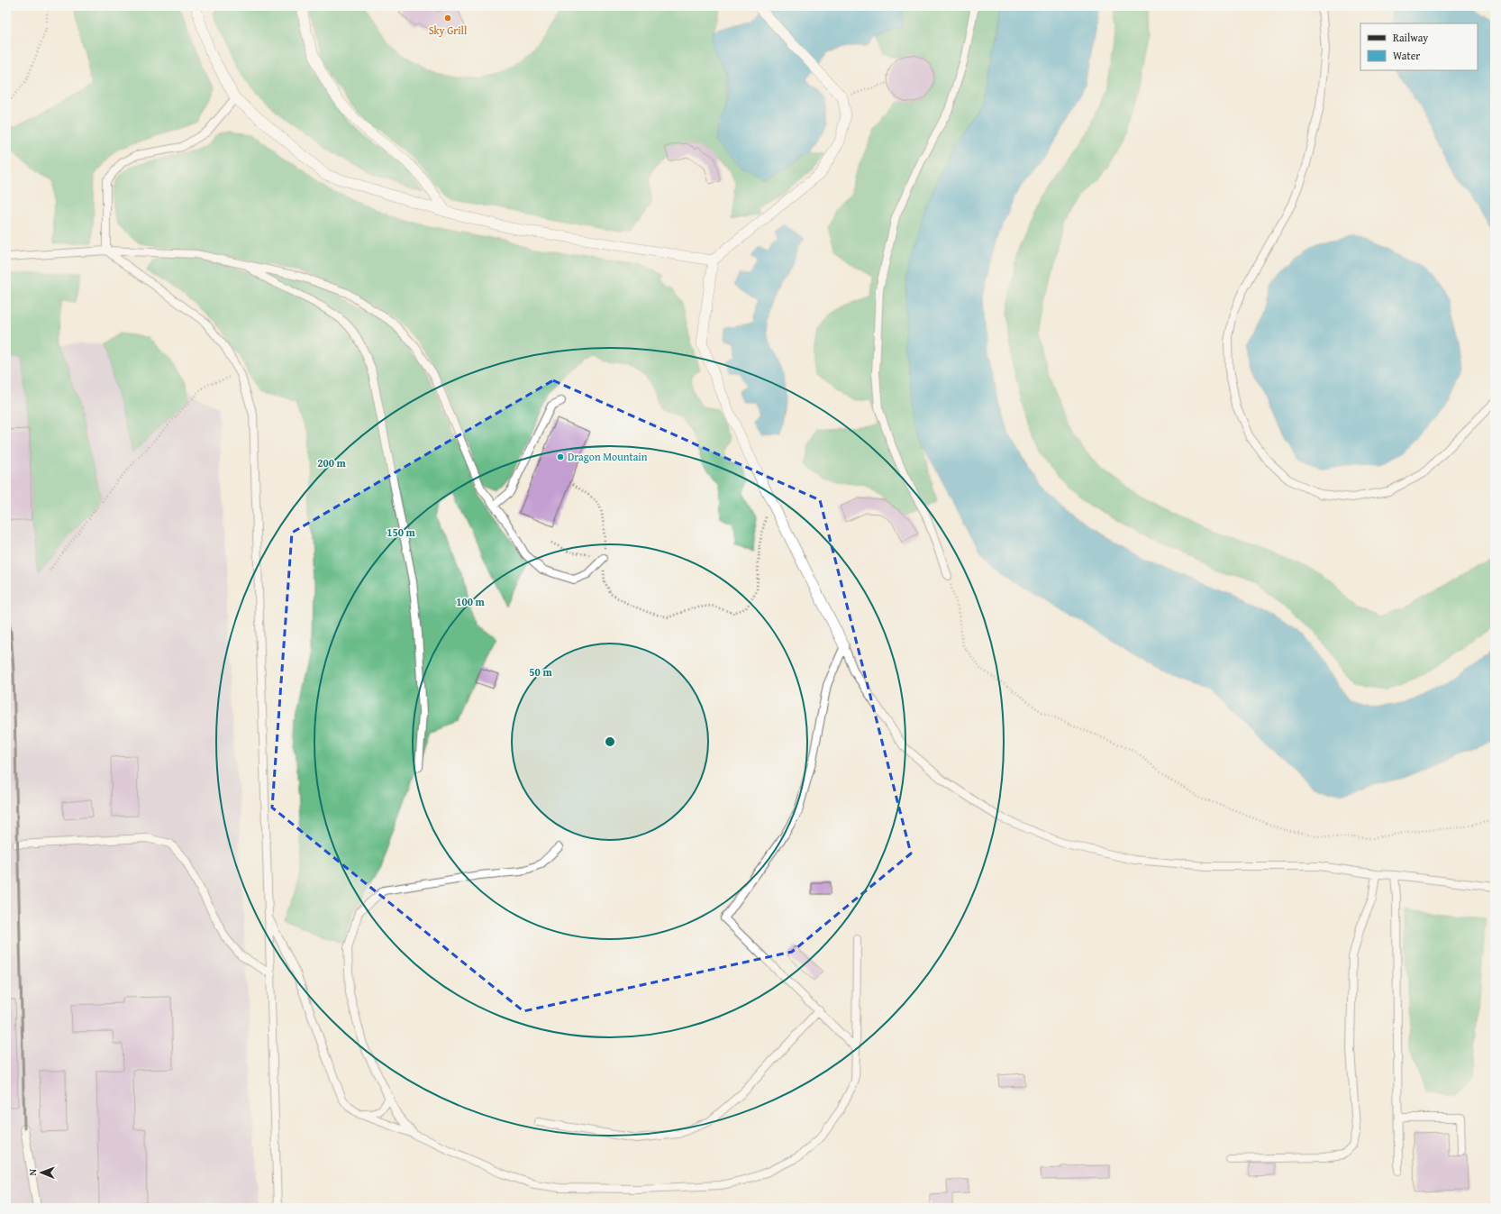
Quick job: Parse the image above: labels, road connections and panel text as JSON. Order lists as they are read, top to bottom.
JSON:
{
  "places": ["Sky Grill", "Dragon Mountain"],
  "legend": ["Railway", "Water"],
  "north": "left",
  "rings": [
    "200 m",
    "150 m",
    "100 m",
    "50 m"
  ]
}
